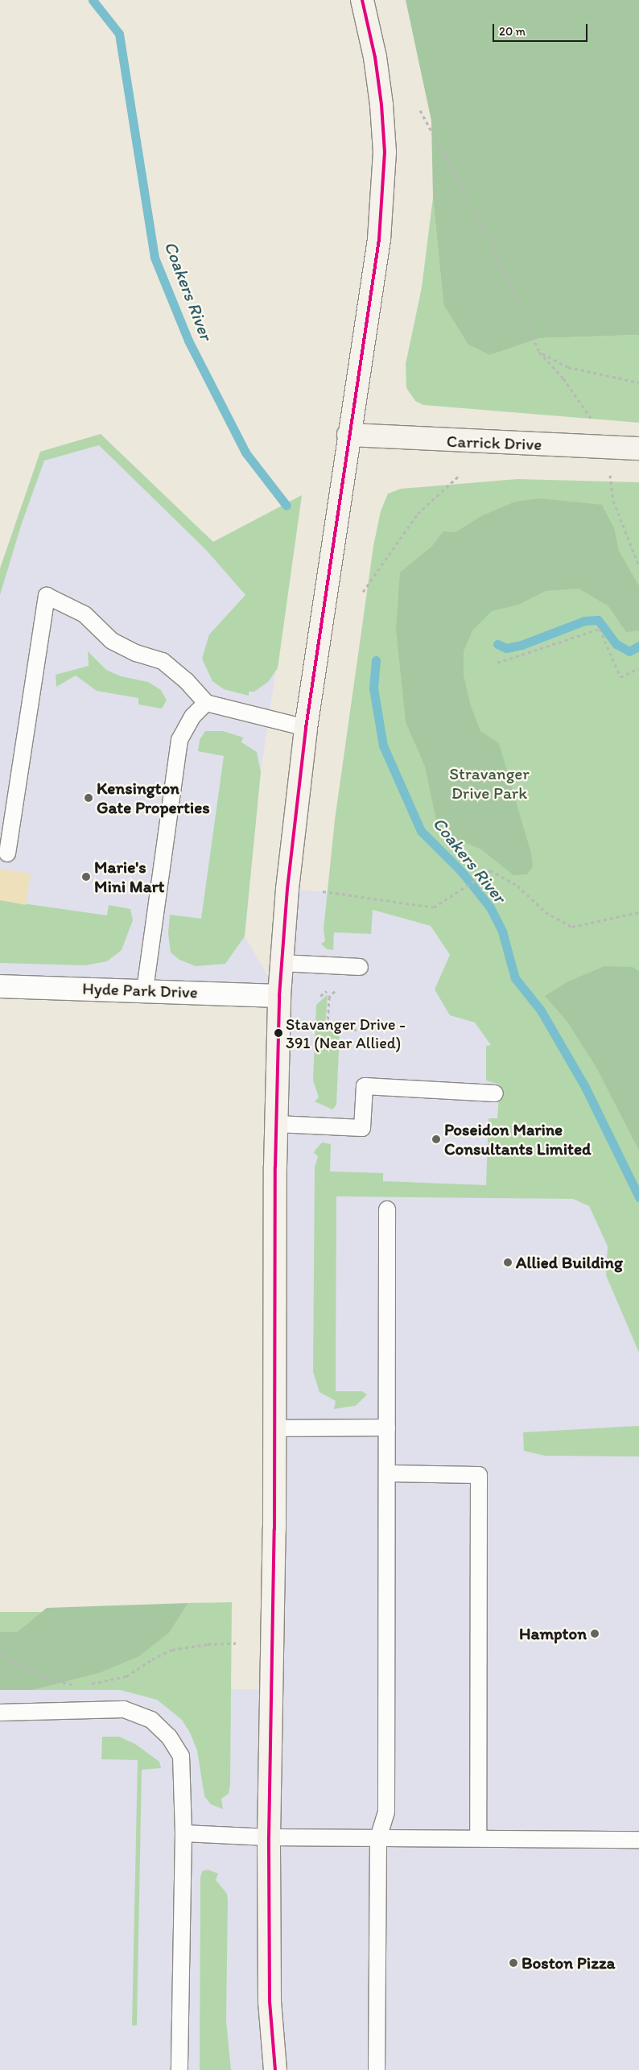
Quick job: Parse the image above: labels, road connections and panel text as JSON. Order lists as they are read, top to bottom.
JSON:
{
  "streets": {
    "street": ["Carrick Drive", "Hyde Park Drive"]
  },
  "water": ["Coakers River"],
  "parks": ["Stravanger Drive Park"],
  "places": [
    "Kensington Gate Properties",
    "Marie's Mini Mart",
    "Stavanger Drive - 391 (Near Allied)",
    "Poseidon Marine Consultants Limited",
    "Allied Building",
    "Hampton",
    "Boston Pizza"
  ],
  "scale_bar": "20 m"
}
